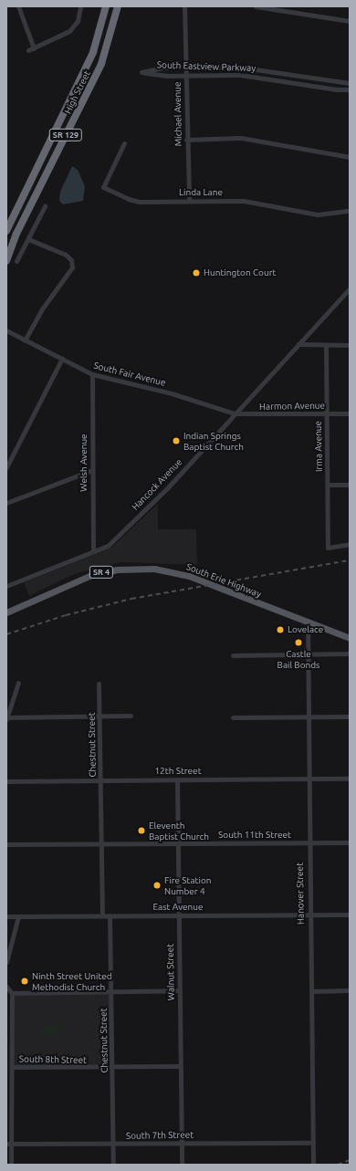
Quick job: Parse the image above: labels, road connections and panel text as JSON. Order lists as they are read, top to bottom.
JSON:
{
  "streets": {
    "highway": ["High Street", "SR 129"],
    "main road": ["SR 4", "South Erie Highway"],
    "street": [
      "South Eastview Parkway",
      "Michael Avenue",
      "Linda Lane",
      "South Fair Avenue",
      "Harmon Avenue",
      "Irma Avenue",
      "Welsh Avenue",
      "Hancock Avenue",
      "Chestnut Street",
      "12th Street",
      "South 11th Street",
      "Hanover Street",
      "East Avenue",
      "Walnut Street",
      "South 8th Street",
      "South 7th Street"
    ]
  },
  "crossings": [
    ["South Eastview Parkway", "Michael Avenue"],
    ["Michael Avenue", "Linda Lane"],
    ["South Fair Avenue", "Harmon Avenue"],
    ["South Fair Avenue", "Welsh Avenue"],
    ["South Fair Avenue", "Hancock Avenue"],
    ["Harmon Avenue", "Irma Avenue"],
    ["Harmon Avenue", "Hancock Avenue"],
    ["Welsh Avenue", "Hancock Avenue"],
    ["South Erie Highway", "Hanover Street"],
    ["Chestnut Street", "12th Street"],
    ["Chestnut Street", "South 11th Street"],
    ["Chestnut Street", "East Avenue"],
    ["Chestnut Street", "South 8th Street"],
    ["Chestnut Street", "South 7th Street"],
    ["12th Street", "Hanover Street"],
    ["12th Street", "Walnut Street"],
    ["South 11th Street", "Hanover Street"],
    ["South 11th Street", "Walnut Street"],
    ["Hanover Street", "East Avenue"],
    ["Hanover Street", "South 7th Street"],
    ["East Avenue", "Walnut Street"],
    ["Walnut Street", "South 8th Street"],
    ["Walnut Street", "South 7th Street"]
  ],
  "places": [
    "Huntington Court",
    "Indian Springs Baptist Church",
    "Lovelace",
    "Castle Bail Bonds",
    "Eleventh Baptist Church",
    "Fire Station Number 4",
    "Ninth Street United Methodist Church"
  ]
}
